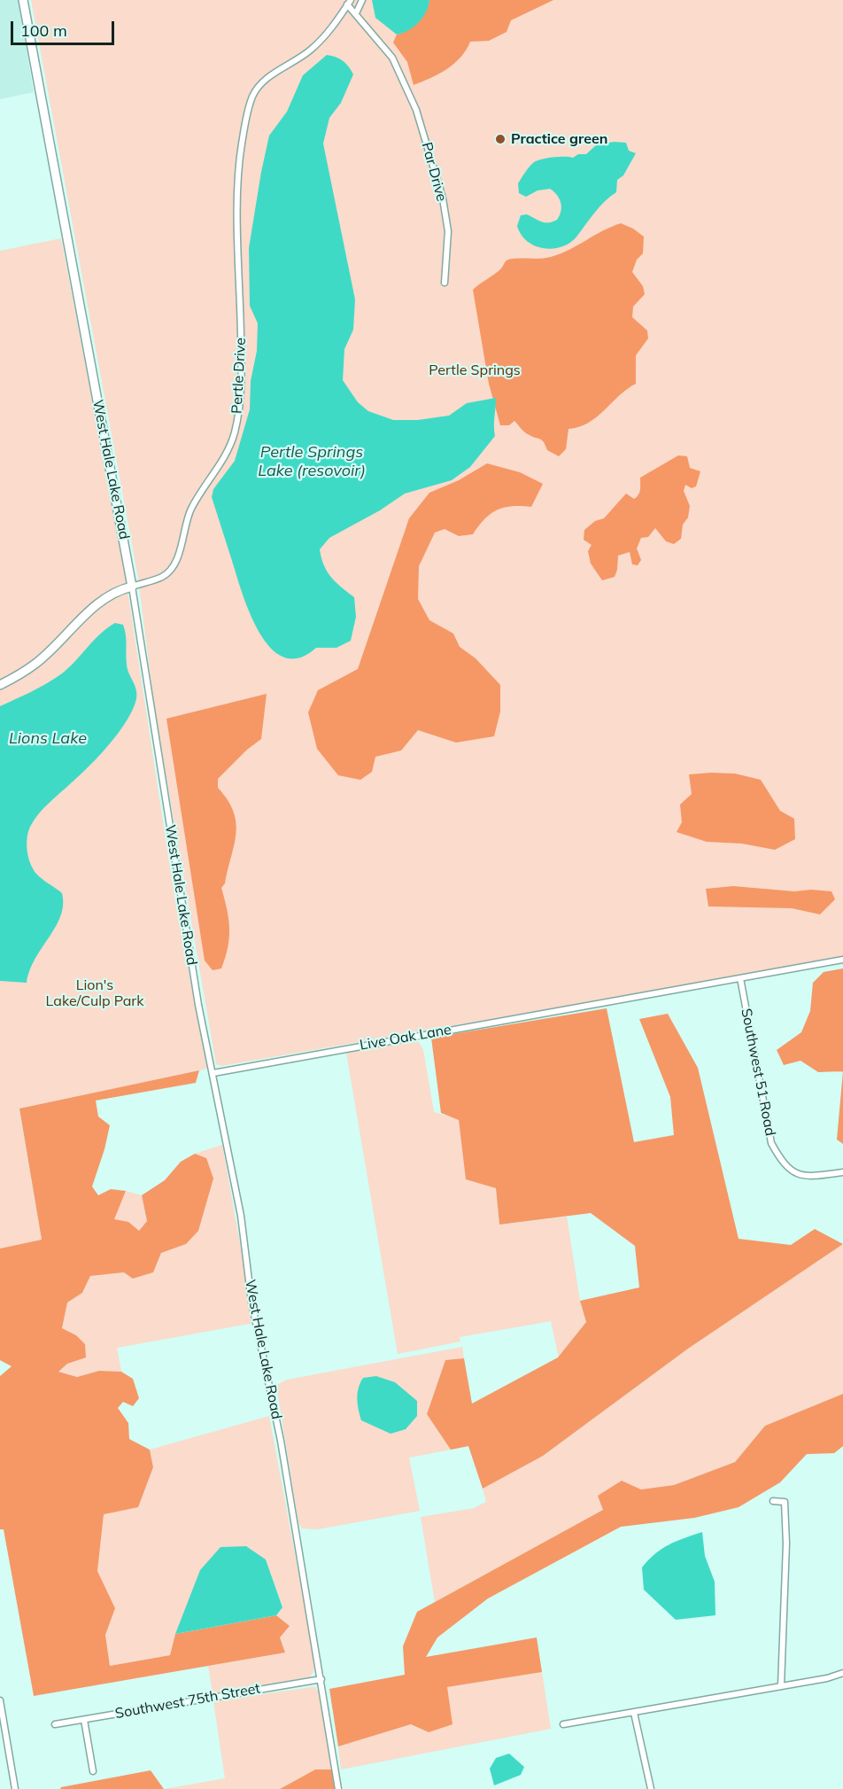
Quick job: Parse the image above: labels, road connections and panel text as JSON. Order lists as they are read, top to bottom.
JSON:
{
  "streets": {
    "street": [
      "Par Drive",
      "Pertle Drive",
      "West Hale Lake Road",
      "Live Oak Lane",
      "Southwest 51 Road",
      "Southwest 75th Street"
    ]
  },
  "crossings": [
    ["Par Drive", "Pertle Drive"],
    ["Pertle Drive", "West Hale Lake Road"],
    ["West Hale Lake Road", "Live Oak Lane"],
    ["West Hale Lake Road", "Southwest 75th Street"],
    ["Live Oak Lane", "Southwest 51 Road"]
  ],
  "water": ["Pertle Springs Lake (resovoir)", "Lions Lake"],
  "parks": ["Pertle Springs", "Lion's Lake/Culp Park"],
  "places": ["Practice green"],
  "scale_bar": "100 m"
}
